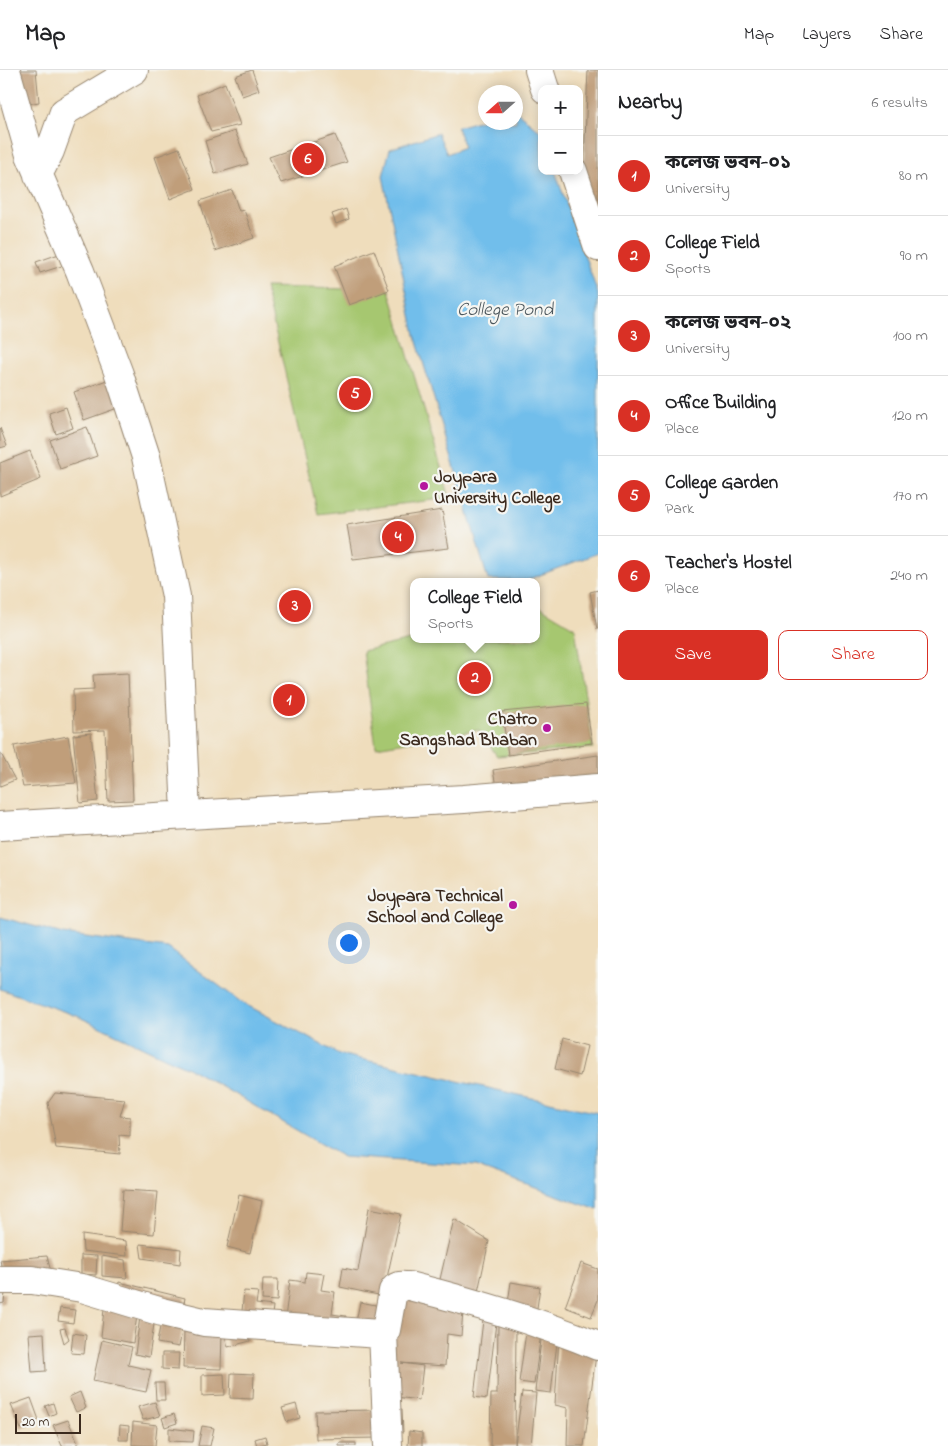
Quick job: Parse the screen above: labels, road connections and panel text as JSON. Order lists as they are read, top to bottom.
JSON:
{
  "water": ["College Pond"],
  "places": ["Joypara University College", "Chatro Sangshad Bhaban", "Joypara Technical School and College"],
  "scale_bar": "20 m",
  "north": "left",
  "page": {
    "header": "Map",
    "nav": ["Map", "Layers", "Share"],
    "heading": ["Nearby", "6 results"],
    "map_buttons": ["+", "−"],
    "list": [
      {
        "mark": "1",
        "name": "কলেজ ভবন-০১",
        "note": "University",
        "value": "80 m"
      },
      {
        "mark": "2",
        "name": "College Field",
        "note": "Sports",
        "value": "90 m"
      },
      {
        "mark": "3",
        "name": "কলেজ ভবন-০২",
        "note": "University",
        "value": "100 m"
      },
      {
        "mark": "4",
        "name": "Office Building",
        "note": "Place",
        "value": "120 m"
      },
      {
        "mark": "5",
        "name": "College Garden",
        "note": "Park",
        "value": "170 m"
      },
      {
        "mark": "6",
        "name": "Teacher's Hostel",
        "note": "Place",
        "value": "240 m"
      }
    ],
    "pins": [
      "6",
      "5",
      "4",
      "3",
      "2",
      "1"
    ],
    "popup": ["College Field", "Sports"],
    "buttons": ["Save", "Share"],
    "scale": "20 m"
  }
}
